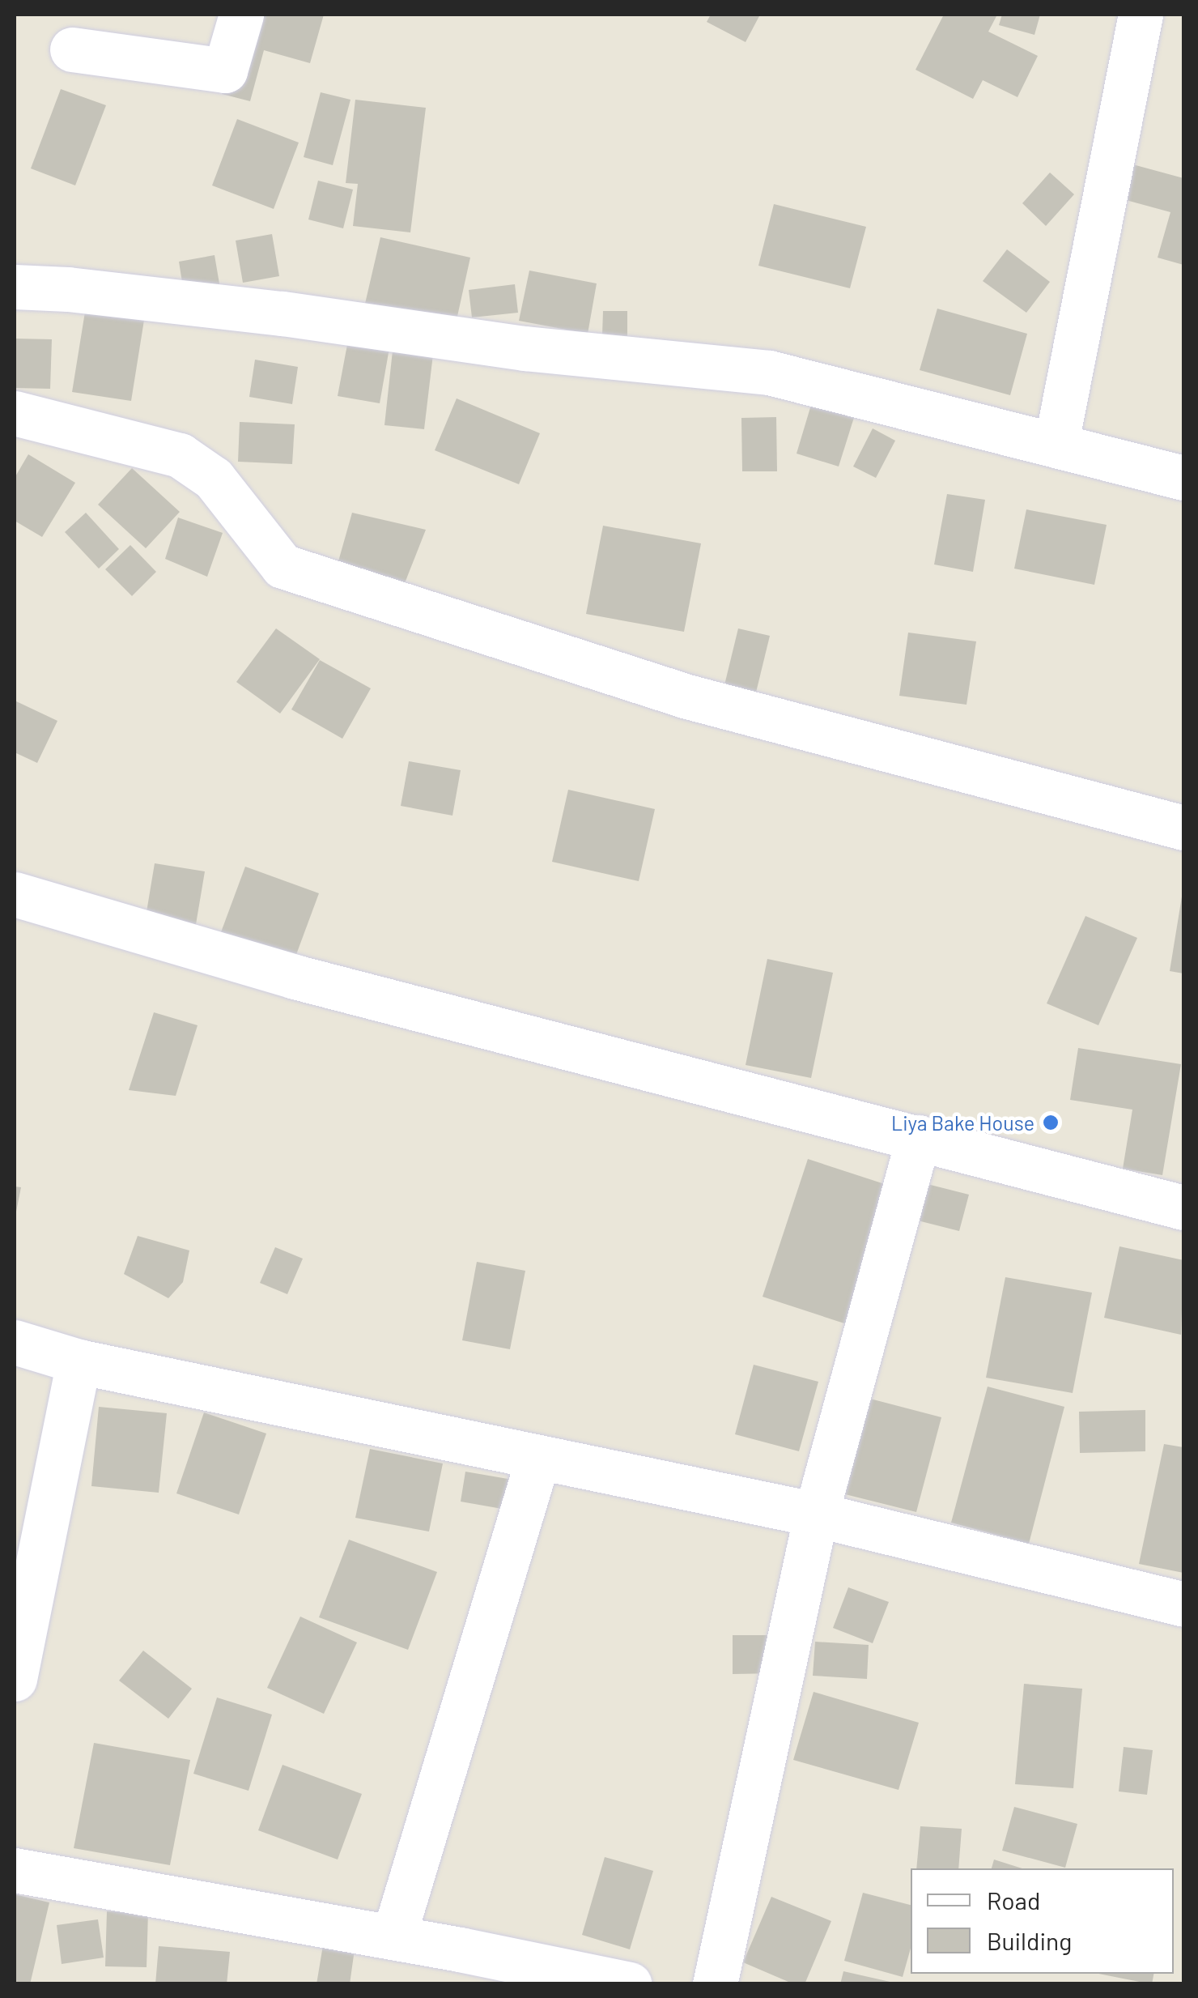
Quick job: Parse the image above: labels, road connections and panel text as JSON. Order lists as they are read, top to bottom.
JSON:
{
  "places": ["Liya Bake House"],
  "legend": ["Road", "Building"]
}
